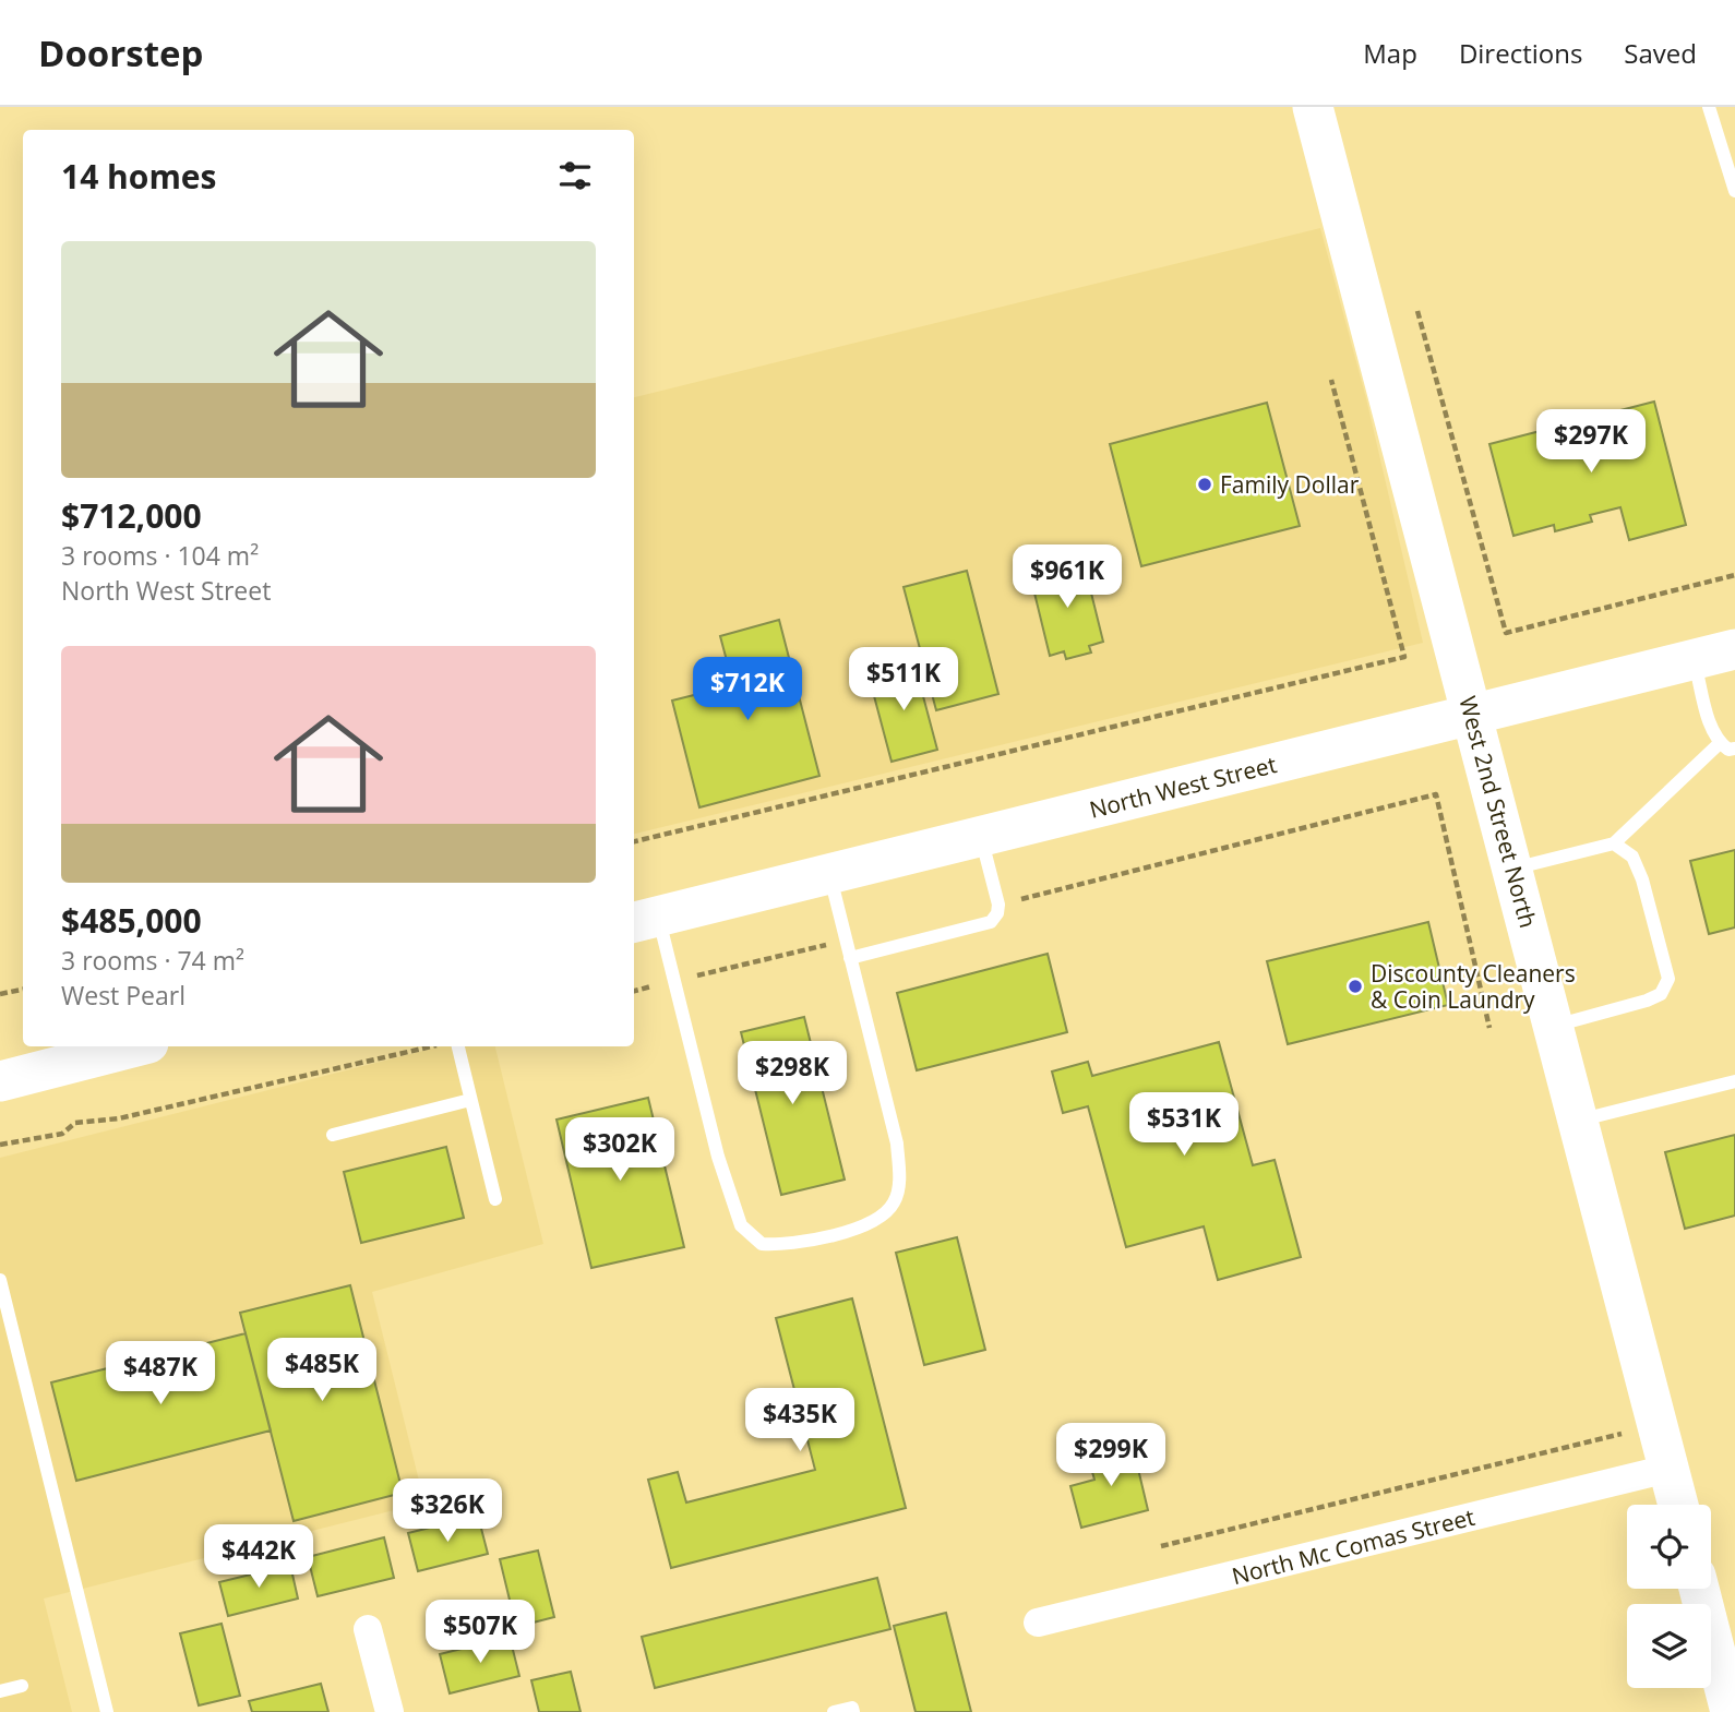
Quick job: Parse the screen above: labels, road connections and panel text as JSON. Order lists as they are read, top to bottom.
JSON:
{
  "streets": {
    "street": ["North West Street", "West 2nd Street North", "North Mc Comas Street"]
  },
  "crossings": [
    ["North West Street", "West 2nd Street North"],
    ["West 2nd Street North", "North Mc Comas Street"]
  ],
  "places": ["Family Dollar", "Discounty Cleaners & Coin Laundry"],
  "page": {
    "header": "Doorstep",
    "nav": ["Map", "Directions", "Saved"],
    "heading": "14 homes",
    "list": [
      {
        "name": "$712,000",
        "note": "3 rooms · 104 m² · North West Street"
      },
      {
        "name": "$485,000",
        "note": "3 rooms · 74 m² · West Pearl"
      }
    ],
    "price": [
      "$297K",
      "$961K",
      "$511K",
      "$712K",
      "$298K",
      "$531K",
      "$302K",
      "$485K",
      "$487K",
      "$435K",
      "$299K",
      "$326K",
      "$442K",
      "$507K"
    ]
  }
}
